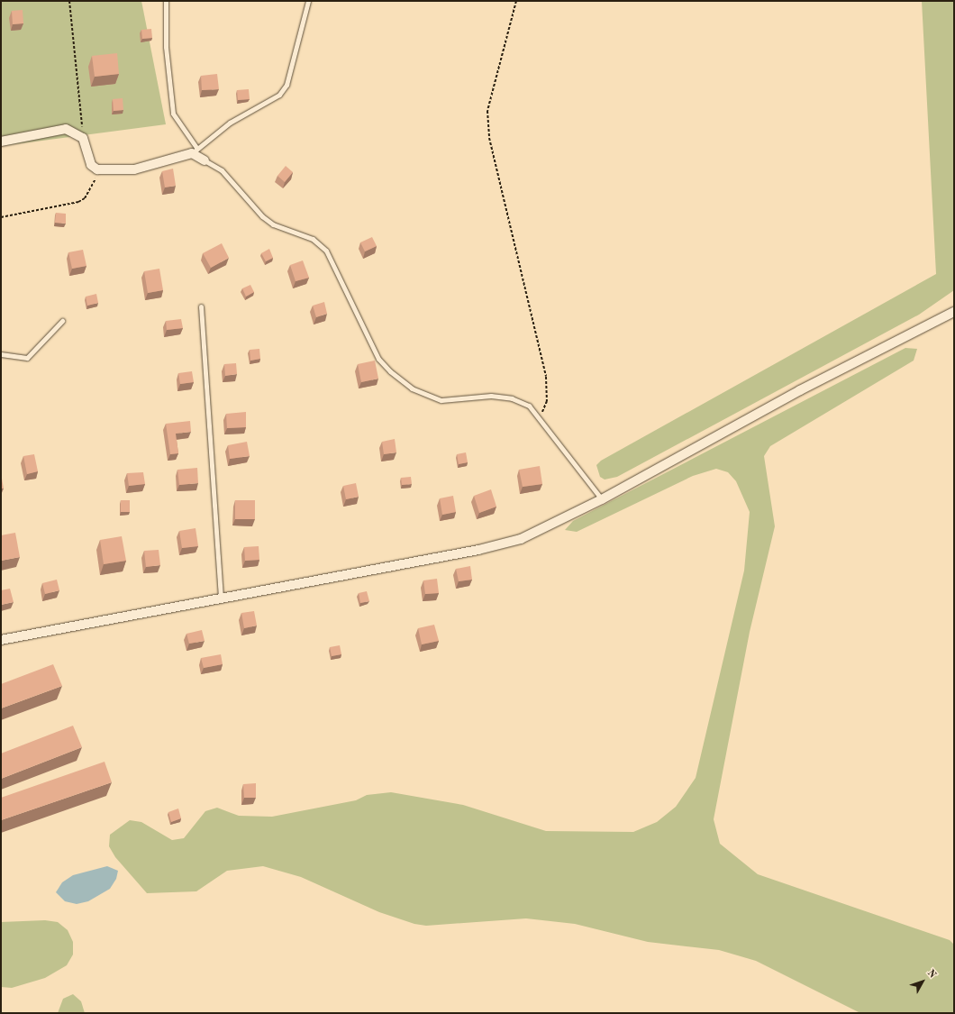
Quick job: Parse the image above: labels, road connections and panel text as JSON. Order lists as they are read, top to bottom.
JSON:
{
  "north": "top right"
}
